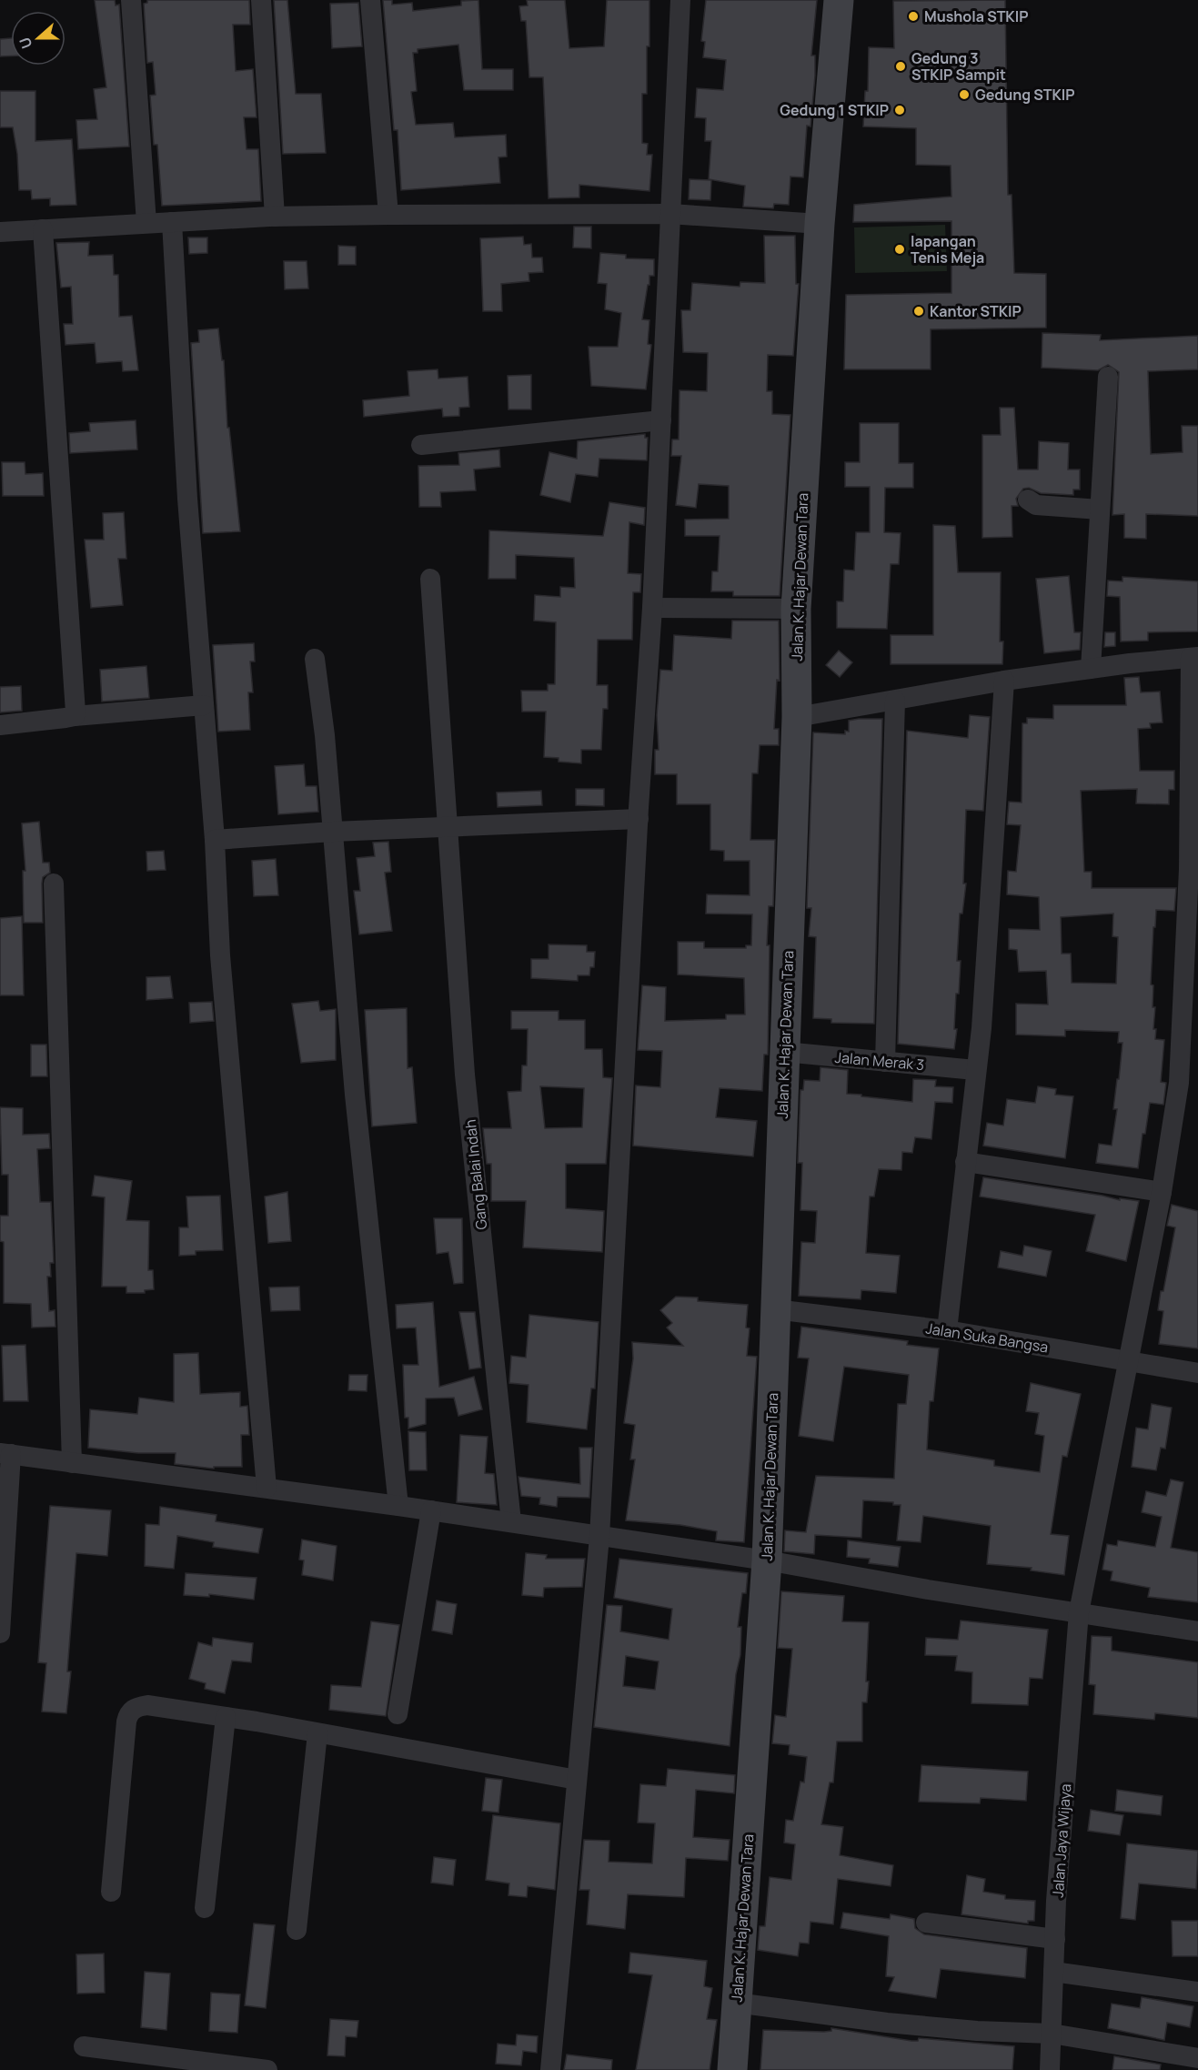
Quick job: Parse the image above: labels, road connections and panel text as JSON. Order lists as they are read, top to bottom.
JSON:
{
  "streets": {
    "street": [
      "Jalan K. Hajar Dewan Tara",
      "Jalan Merak 3",
      "Gang Balai Indah",
      "Jalan Suka Bangsa",
      "Jalan Jaya Wijaya"
    ]
  },
  "crossings": [
    ["Jalan K. Hajar Dewan Tara", "Jalan Merak 3"],
    ["Jalan K. Hajar Dewan Tara", "Jalan Suka Bangsa"],
    ["Jalan Suka Bangsa", "Jalan Jaya Wijaya"]
  ],
  "places": [
    "Mushola STKIP",
    "Gedung 3 STKIP Sampit",
    "Gedung STKIP",
    "Gedung 1 STKIP",
    "lapangan Tenis Meja",
    "Kantor STKIP"
  ],
  "north": "left"
}
